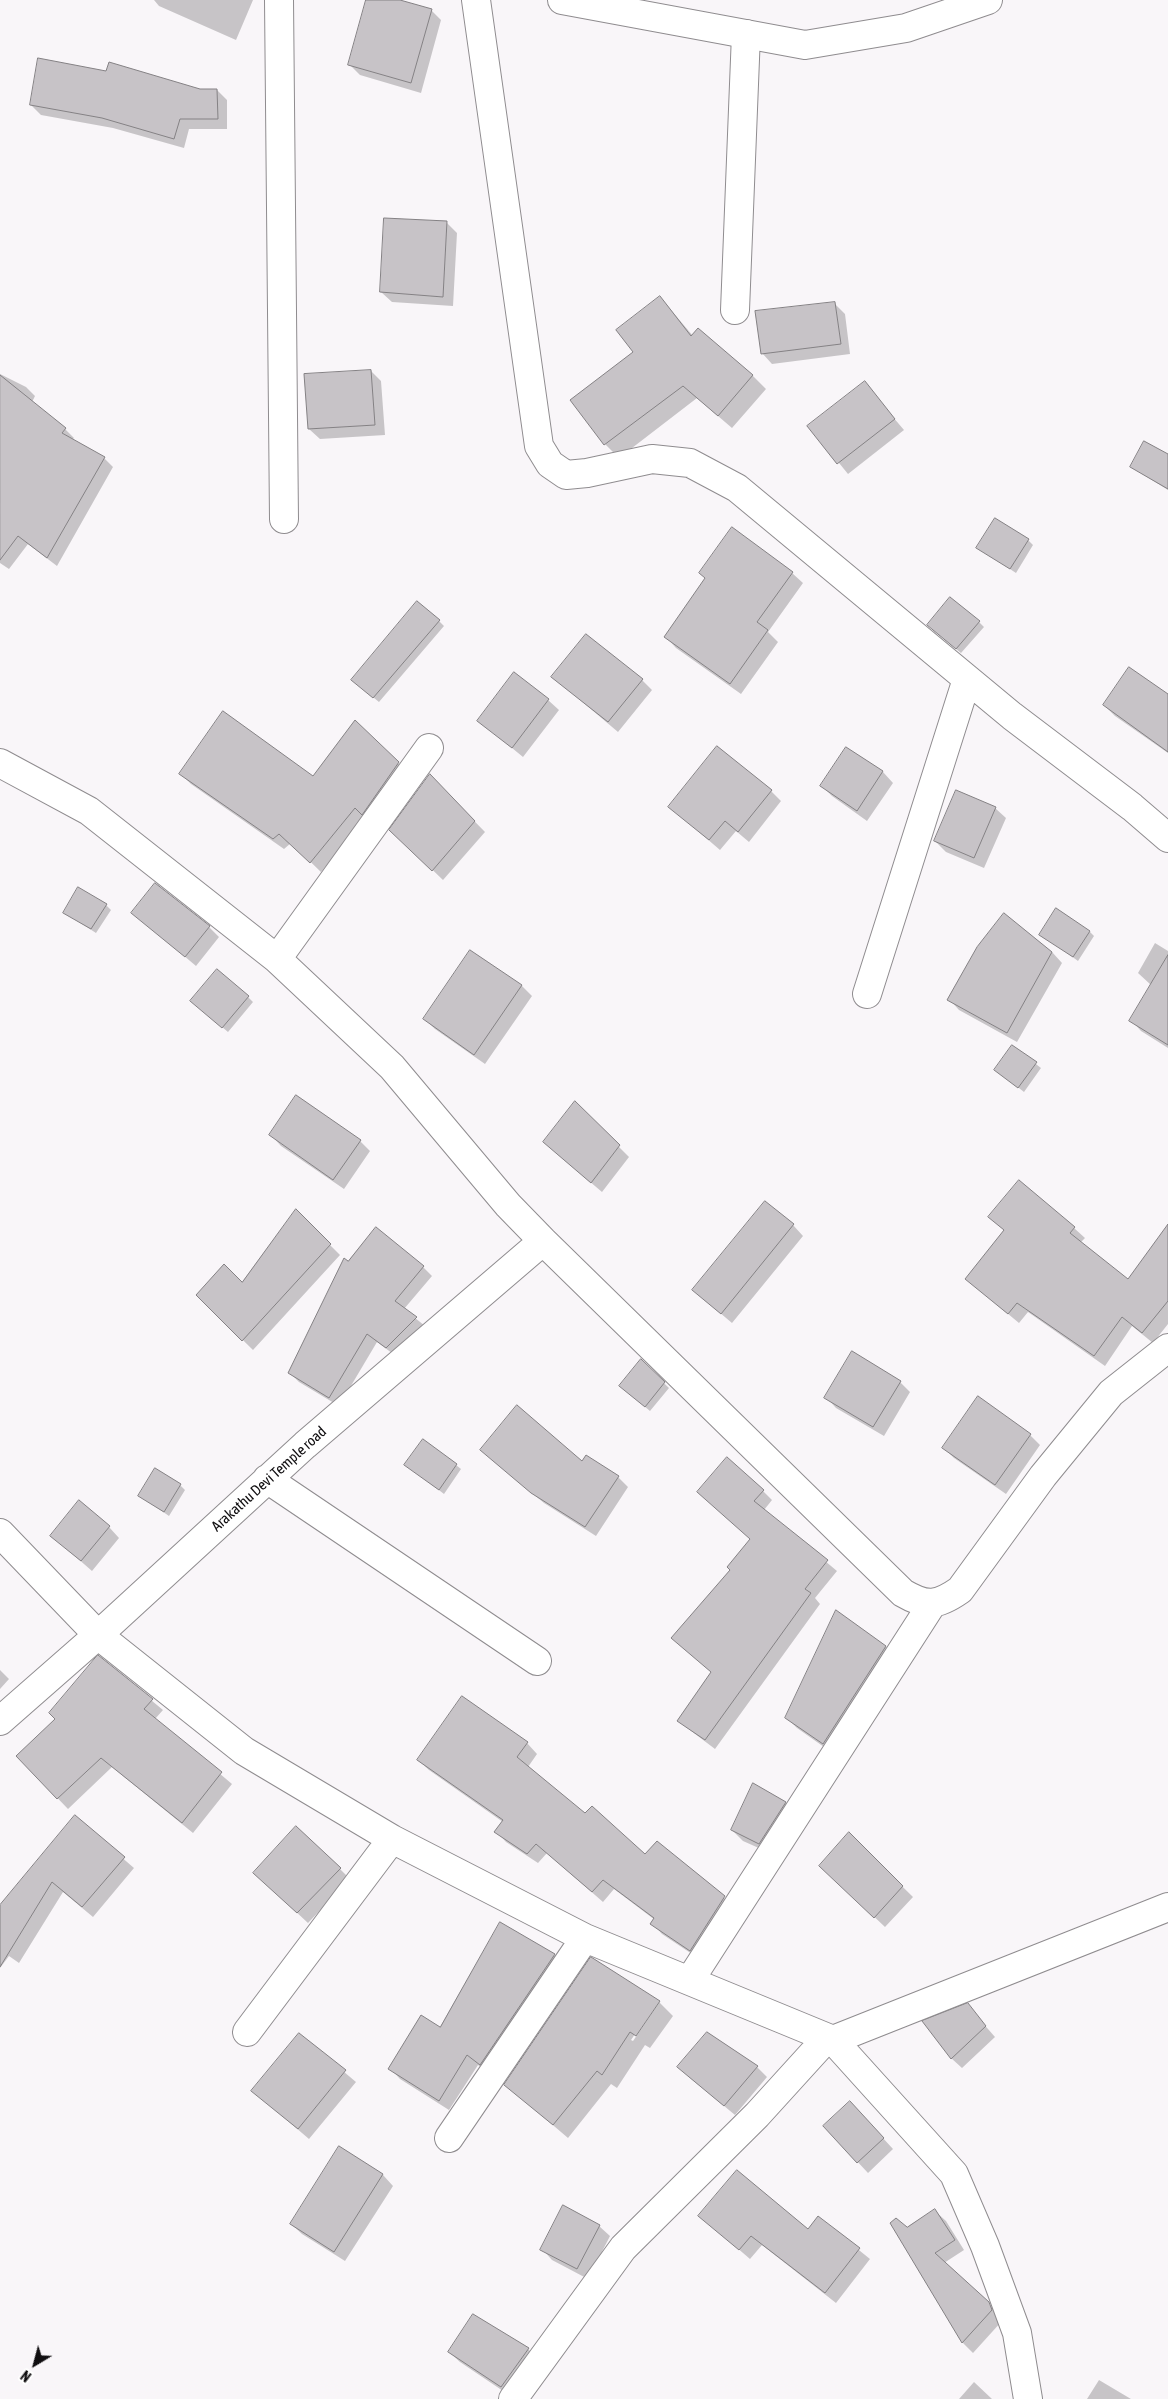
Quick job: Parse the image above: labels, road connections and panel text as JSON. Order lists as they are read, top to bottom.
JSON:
{
  "streets": {
    "street": ["Arakathu Devi Temple road"]
  },
  "north": "bottom left"
}
